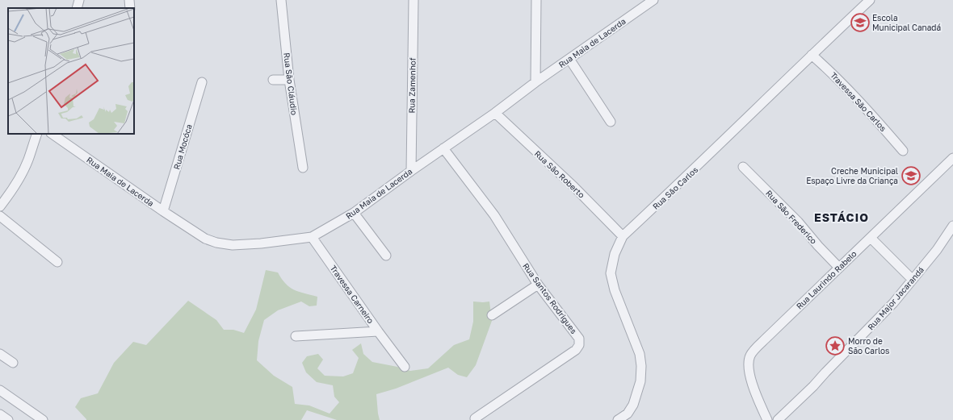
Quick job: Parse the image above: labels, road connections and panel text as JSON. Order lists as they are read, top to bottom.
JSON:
{
  "streets": {
    "street": [
      "Rua Maia de Lacerda",
      "Rua São Cláudio",
      "Rua Zamenhof",
      "Travessa São Carlos",
      "Rua Mocóca",
      "Rua São Roberto",
      "Rua São Carlos",
      "Rua São Frederico",
      "Rua Laurindo Rabelo",
      "Travessa Carneiro",
      "Rua Santos Rodrigues",
      "Rua Major Jacarandá"
    ]
  },
  "crossings": [
    ["Rua Maia de Lacerda", "Rua Zamenhof"],
    ["Rua Maia de Lacerda", "Rua Mocóca"],
    ["Rua Maia de Lacerda", "Rua São Roberto"],
    ["Rua Maia de Lacerda", "Travessa Carneiro"],
    ["Rua Maia de Lacerda", "Rua Santos Rodrigues"],
    ["Travessa São Carlos", "Rua São Carlos"],
    ["Rua São Roberto", "Rua São Carlos"],
    ["Rua São Frederico", "Rua Laurindo Rabelo"]
  ],
  "districts": ["ESTÁCIO"],
  "places": {
    "school or university": ["Escola Municipal Canadá", "Creche Municipal Espaço Livre da Criança"],
    "place": ["Morro de São Carlos"]
  }
}
